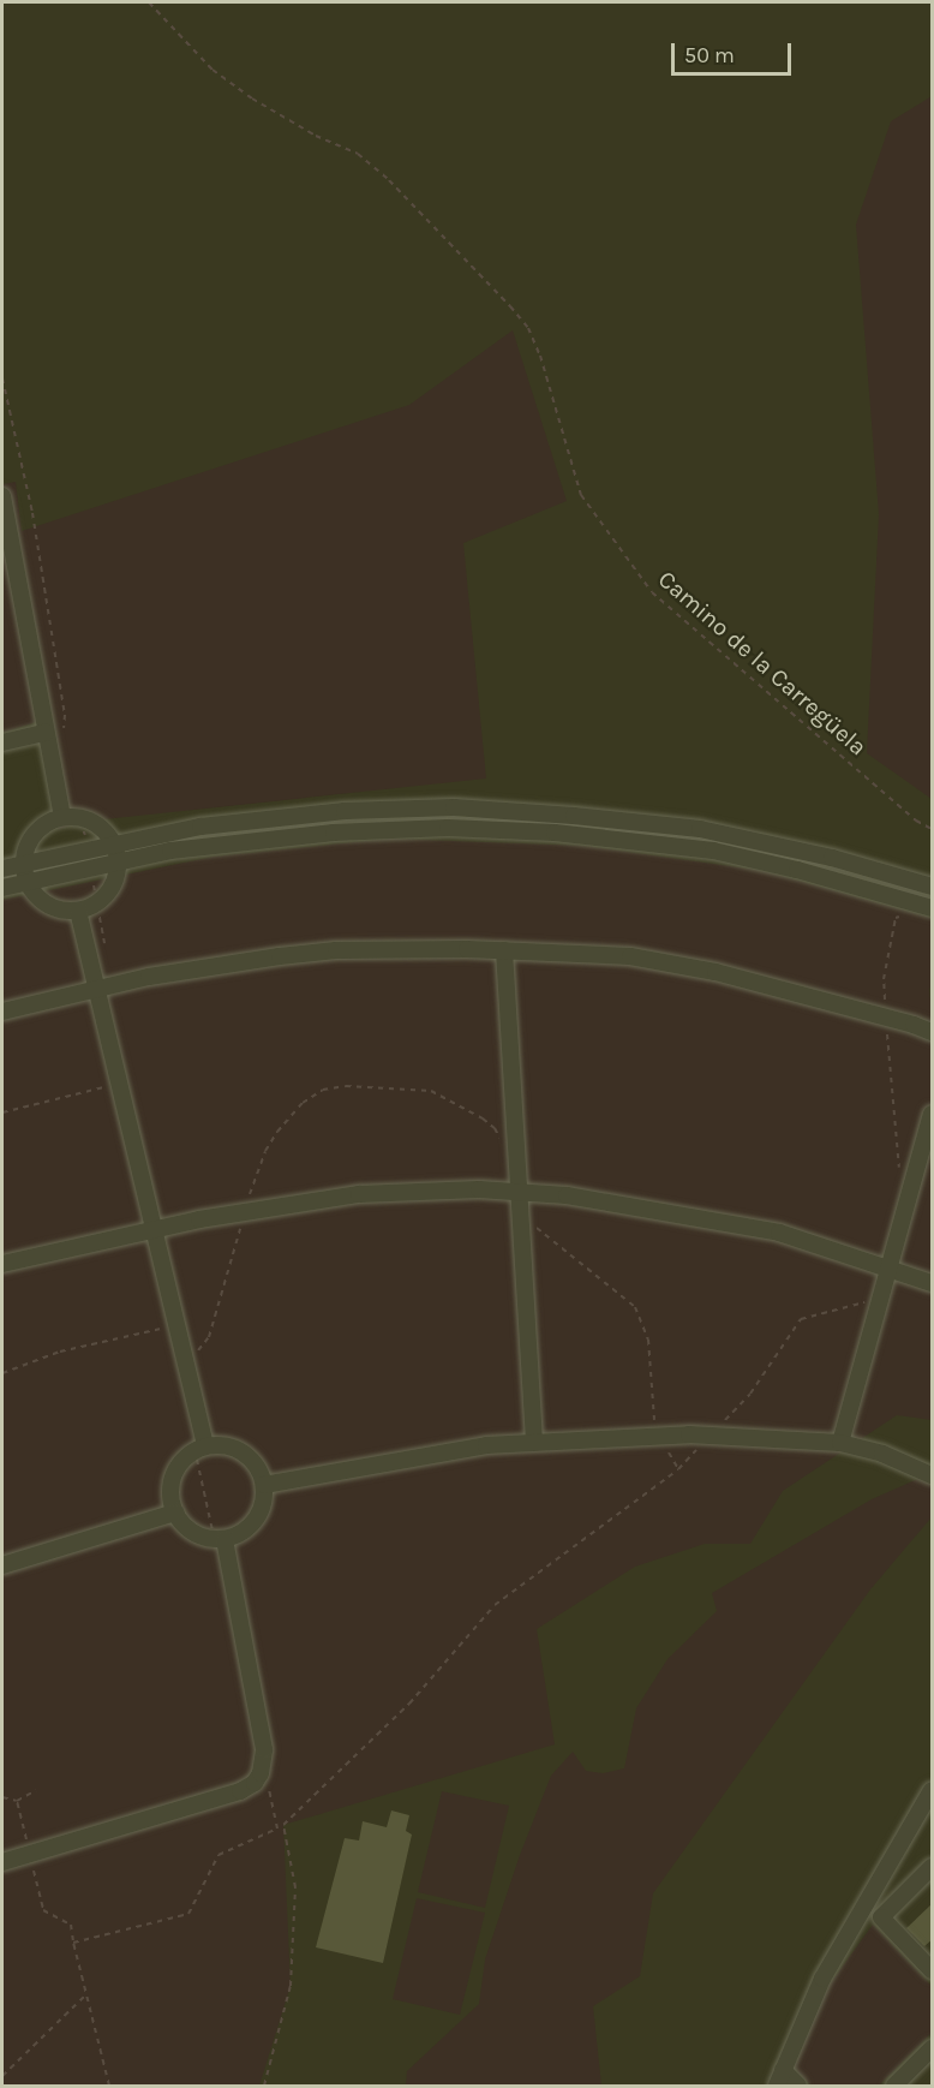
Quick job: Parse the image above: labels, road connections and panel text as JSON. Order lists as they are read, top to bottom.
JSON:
{
  "streets": {
    "path": ["Camino de la Carregüela"]
  },
  "scale_bar": "50 m"
}
